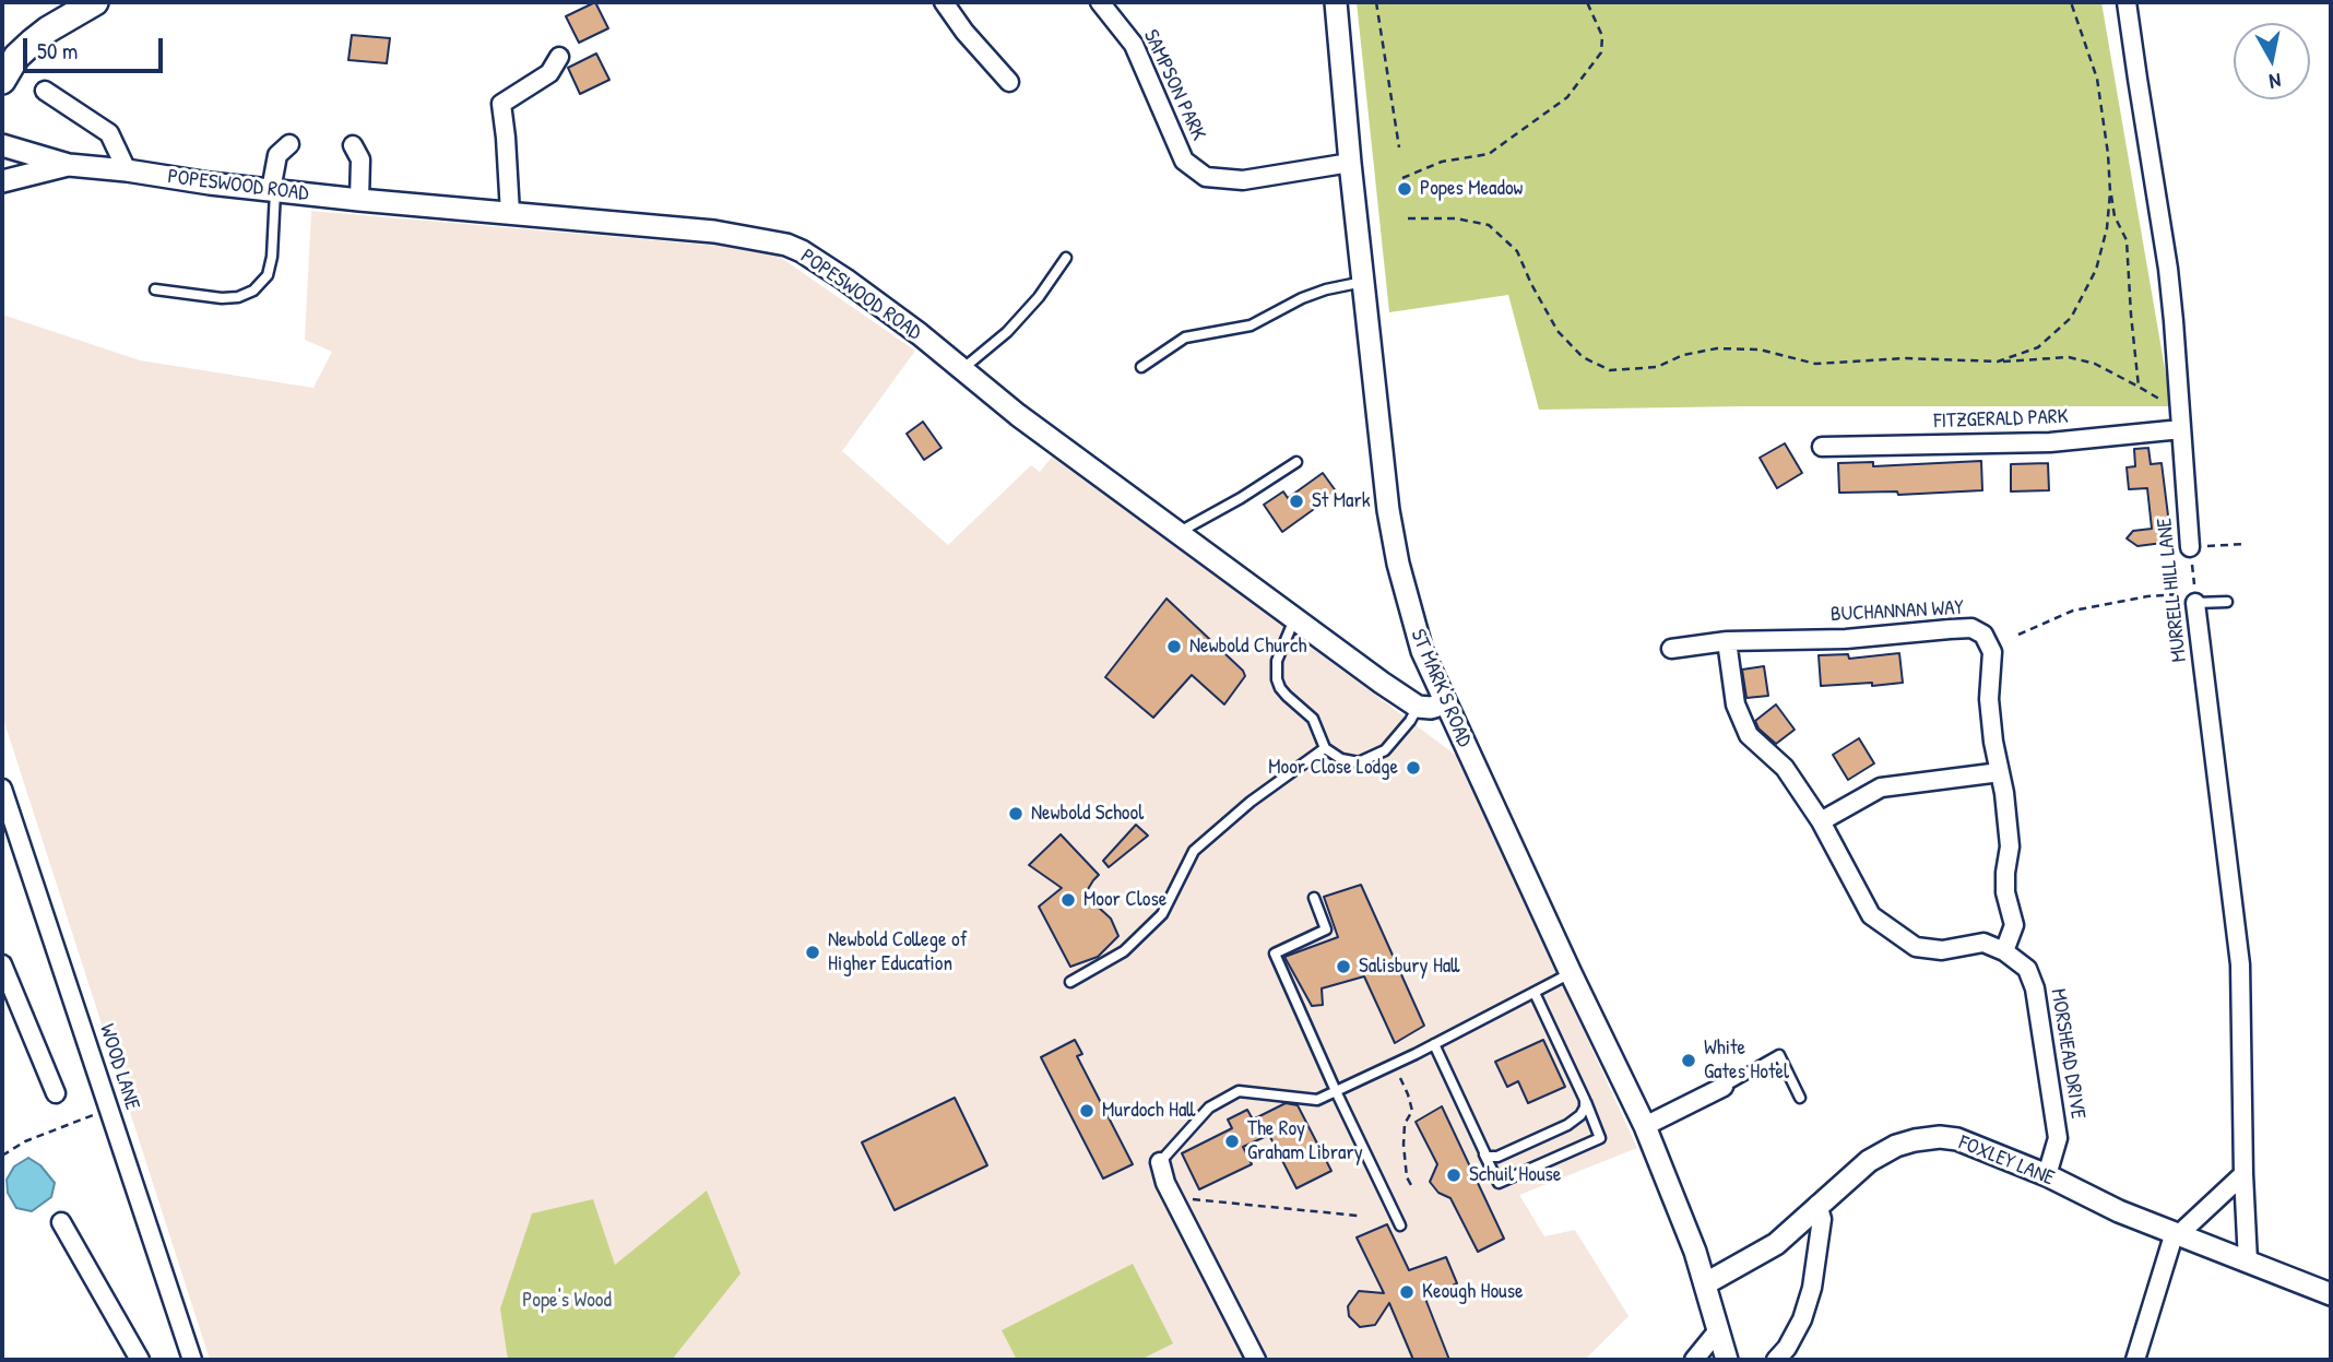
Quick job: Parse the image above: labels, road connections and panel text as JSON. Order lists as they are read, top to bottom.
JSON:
{
  "streets": {
    "street": [
      "SAMPSON PARK",
      "POPESWOOD ROAD",
      "FITZGERALD PARK",
      "MURRELL HILL LANE",
      "BUCHANNAN WAY",
      "ST MARK'S ROAD",
      "MORSHEAD DRIVE",
      "WOOD LANE",
      "FOXLEY LANE"
    ]
  },
  "crossings": [
    ["SAMPSON PARK", "ST MARK'S ROAD"],
    ["FITZGERALD PARK", "MURRELL HILL LANE"],
    ["MURRELL HILL LANE", "FOXLEY LANE"],
    ["BUCHANNAN WAY", "MORSHEAD DRIVE"],
    ["ST MARK'S ROAD", "FOXLEY LANE"],
    ["MORSHEAD DRIVE", "FOXLEY LANE"]
  ],
  "parks": ["Pope's Wood"],
  "places": [
    "Popes Meadow",
    "St Mark",
    "Newbold Church",
    "Moor Close Lodge",
    "Newbold School",
    "Moor Close",
    "Newbold College of Higher Education",
    "Salisbury Hall",
    "White Gates Hotel",
    "Murdoch Hall",
    "The Roy Graham Library",
    "Schuil House",
    "Keough House"
  ],
  "scale_bar": "50 m",
  "north": "bottom"
}
